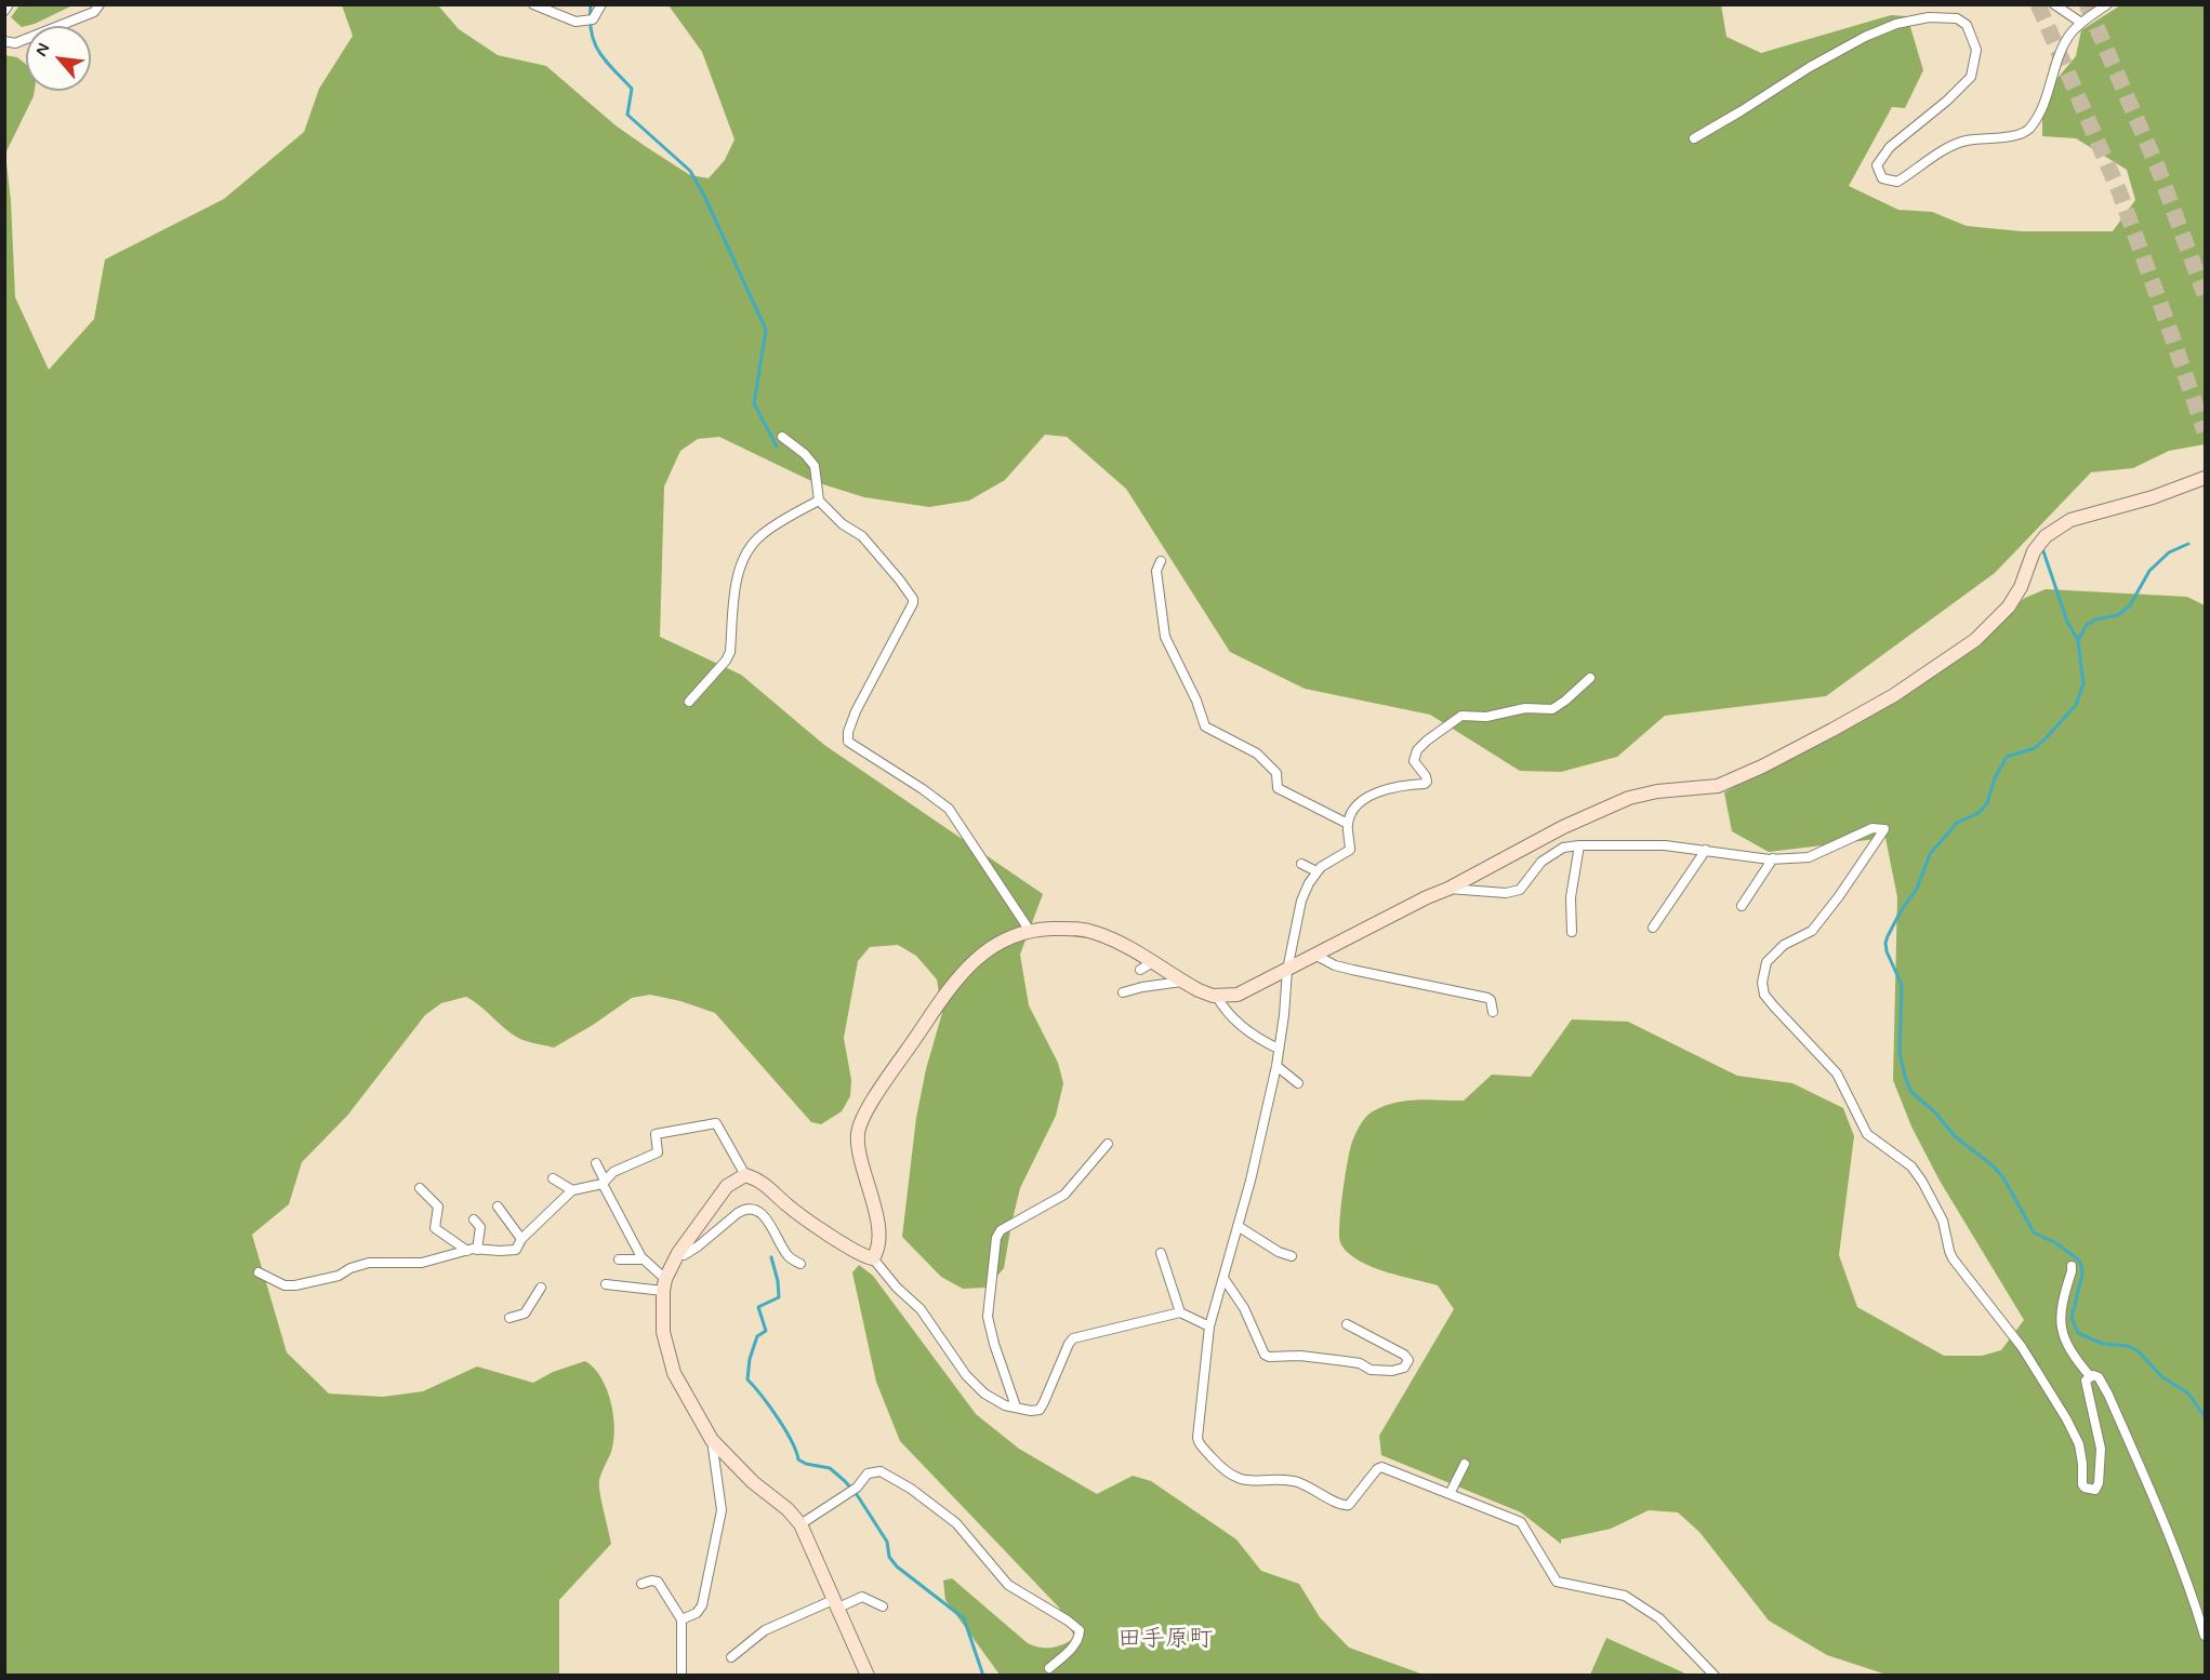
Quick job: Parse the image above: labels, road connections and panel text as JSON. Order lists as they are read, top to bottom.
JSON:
{
  "districts": ["田手原町"],
  "north": "top left"
}
